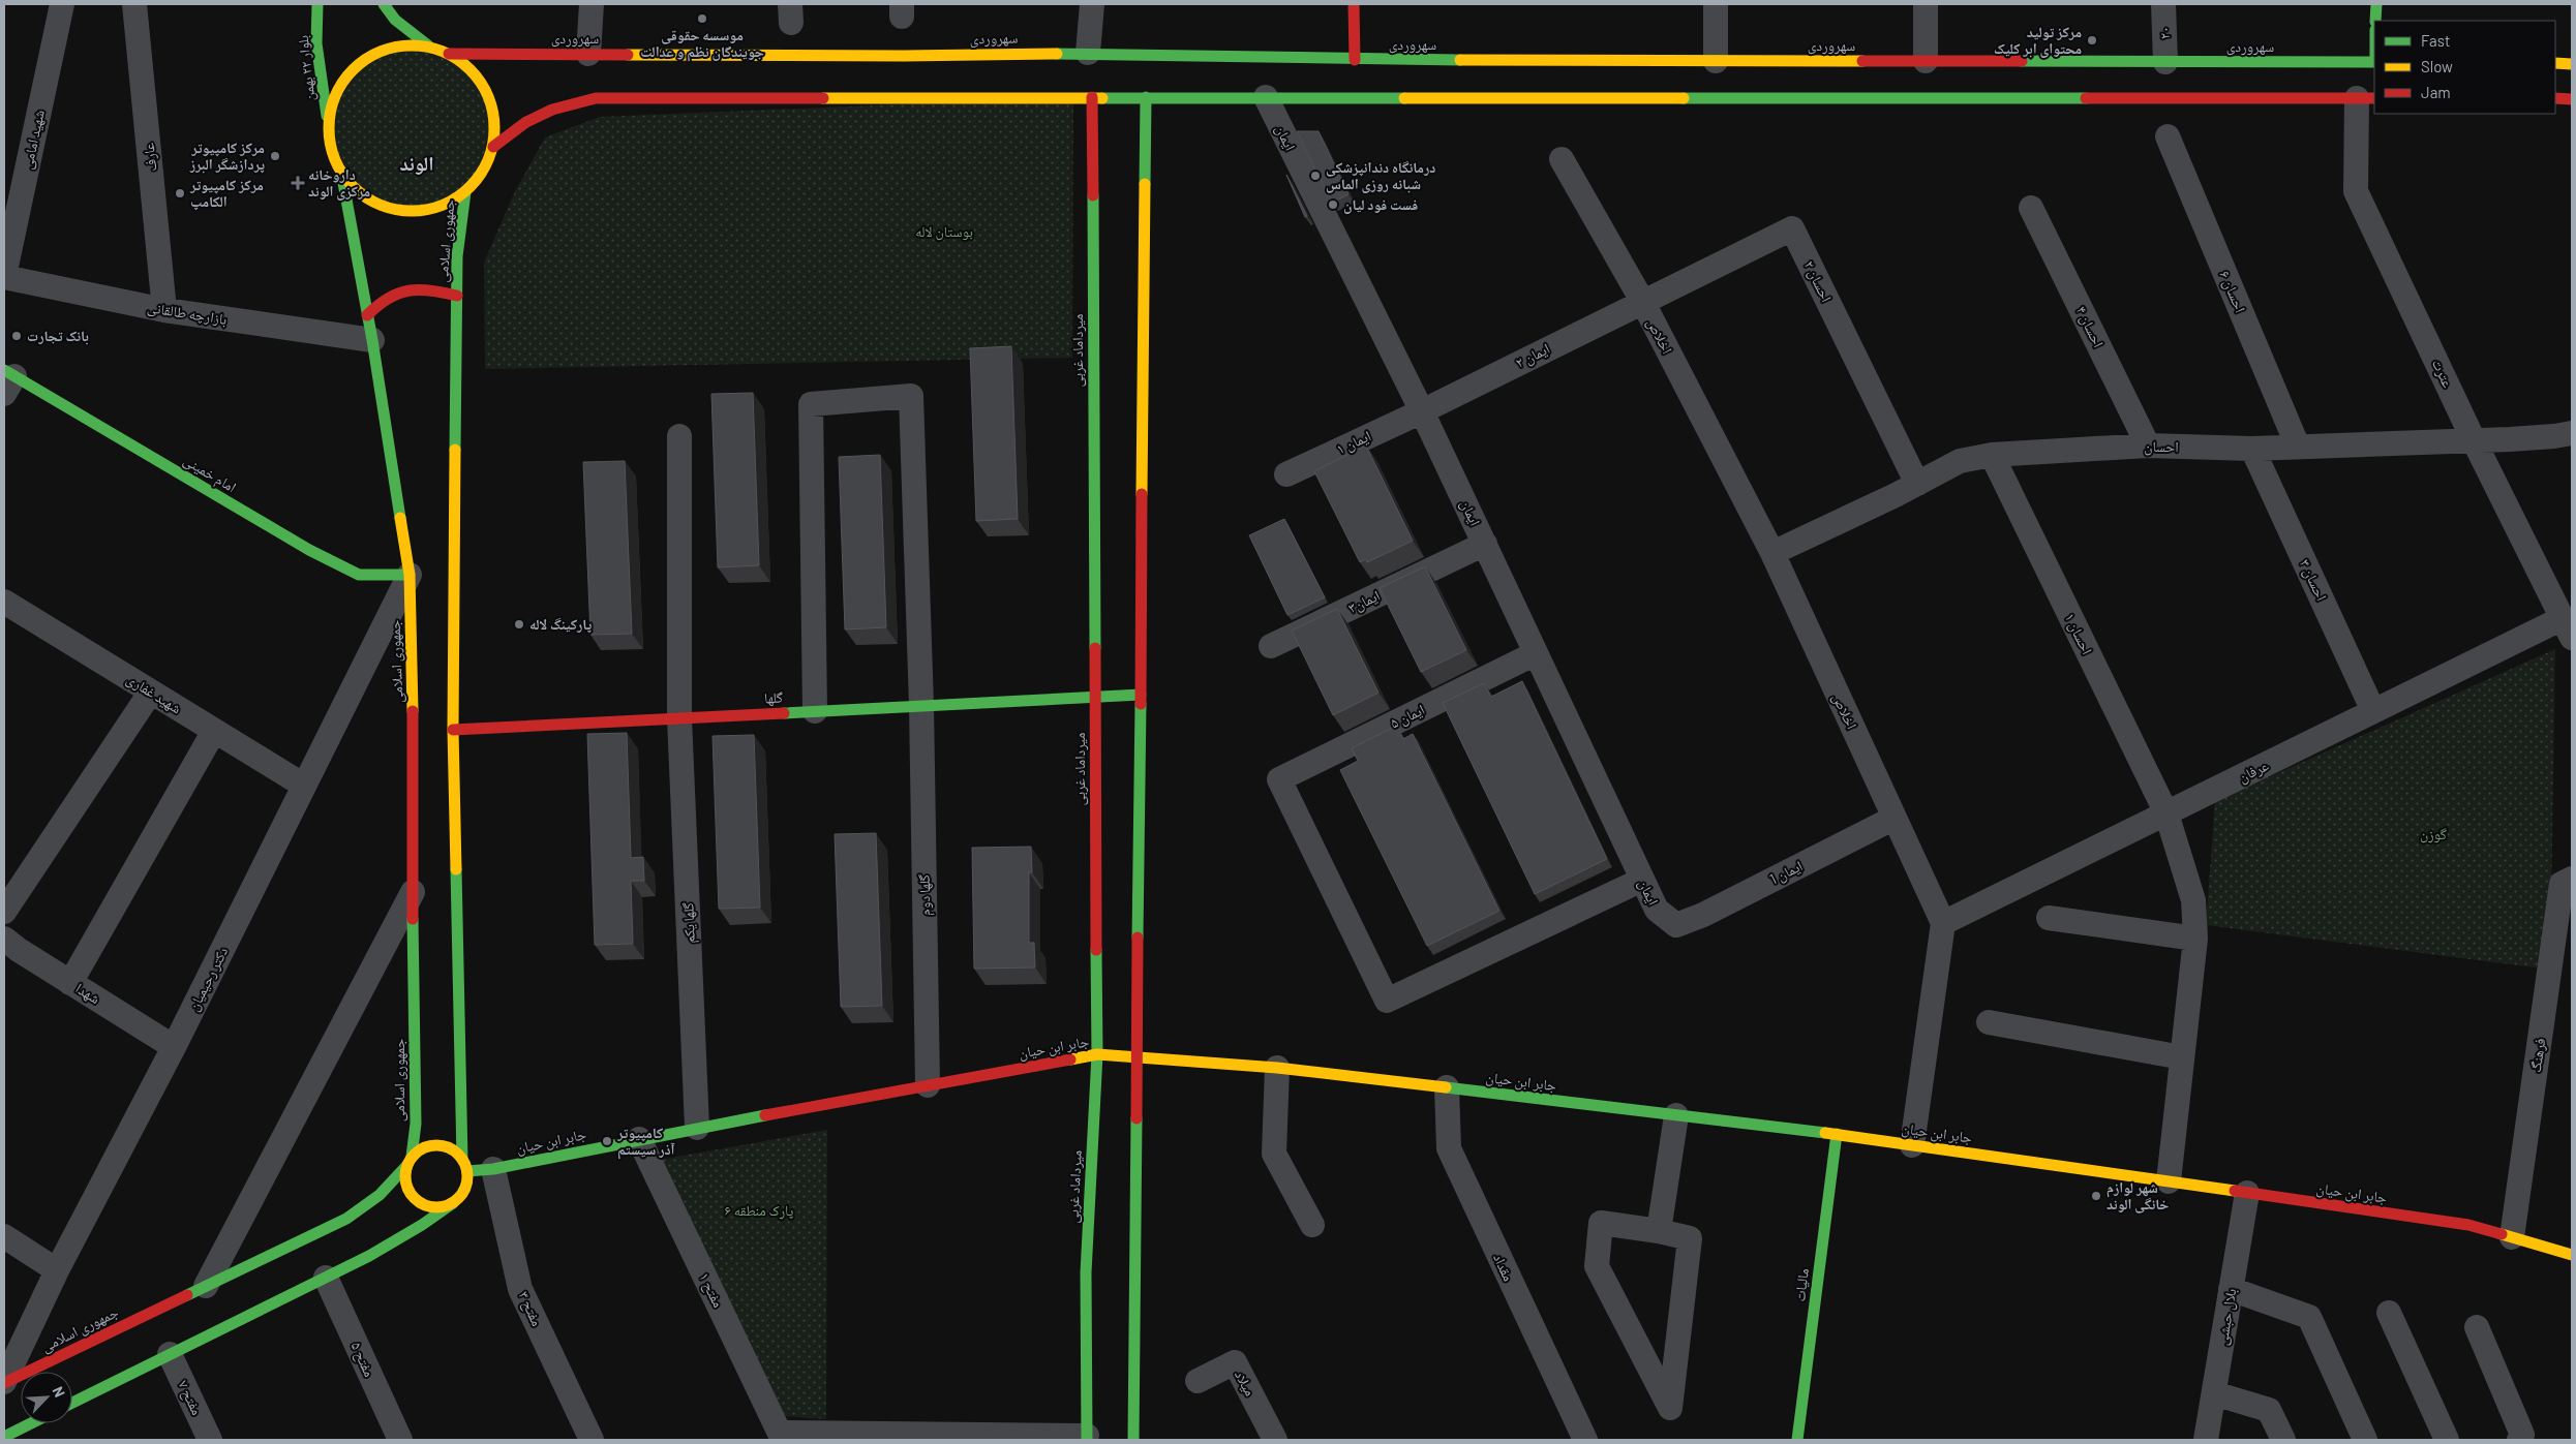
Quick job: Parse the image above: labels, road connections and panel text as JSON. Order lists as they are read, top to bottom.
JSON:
{
  "streets": {
    "main road": [
      "سهروردی",
      "بلوار ۲۲ بهمن",
      "جمهوری اسلامی",
      "میرداماد غربی",
      "امام خمینی",
      "گلها",
      "جابر ابن حیان",
      "مالیات"
    ],
    "street": [
      "۲۰",
      "ایمان",
      "شهید امامی",
      "عارف",
      "احسان ۲",
      "احسان ۶",
      "بازارچه طالقانی",
      "احسان ۴",
      "اخلاص",
      "ایمان ۲",
      "عترت",
      "ایمان ۱",
      "احسان",
      "احسان ۳",
      "ایمان۳",
      "احسان ۱",
      "شهید غفاری",
      "ایمان ۵",
      "عرفان",
      "ایمان 1",
      "گلها دوم",
      "گلها یکم",
      "دکتر رحیمیان",
      "شهدا",
      "فرهنگ",
      "مقداد",
      "مفتح ۱",
      "مفتح ۳",
      "بلال حبشی",
      "مفتح ۵",
      "میلاد",
      "مفتح ۷"
    ]
  },
  "crossings": [
    ["۲۰", "سهروردی"],
    ["سهروردی", "بلوار ۲۲ بهمن"],
    ["سهروردی", "جمهوری اسلامی"],
    ["بلوار ۲۲ بهمن", "جمهوری اسلامی"],
    ["ایمان", "ایمان ۲"],
    ["ایمان", "ایمان ۱"],
    ["ایمان", "ایمان۳"],
    ["ایمان", "ایمان ۵"],
    ["ایمان", "ایمان 1"],
    ["شهید امامی", "بازارچه طالقانی"],
    ["عارف", "بازارچه طالقانی"],
    ["جمهوری اسلامی", "بازارچه طالقانی"],
    ["جمهوری اسلامی", "امام خمینی"],
    ["جمهوری اسلامی", "گلها"],
    ["جمهوری اسلامی", "دکتر رحیمیان"],
    ["جمهوری اسلامی", "جابر ابن حیان"],
    ["احسان ۲", "اخلاص"],
    ["احسان ۲", "ایمان ۲"],
    ["احسان ۲", "احسان"],
    ["احسان ۶", "احسان"],
    ["احسان ۴", "احسان"],
    ["اخلاص", "ایمان ۲"],
    ["اخلاص", "احسان"],
    ["اخلاص", "عرفان"],
    ["اخلاص", "ایمان 1"],
    ["میرداماد غربی", "گلها"],
    ["میرداماد غربی", "جابر ابن حیان"],
    ["ایمان ۲", "ایمان ۱"],
    ["عترت", "احسان"],
    ["عترت", "عرفان"],
    ["احسان", "احسان ۳"],
    ["احسان", "احسان ۱"],
    ["امام خمینی", "دکتر رحیمیان"],
    ["احسان ۳", "عرفان"],
    ["احسان ۱", "عرفان"],
    ["احسان ۱", "جابر ابن حیان"],
    ["شهید غفاری", "دکتر رحیمیان"],
    ["گلها", "گلها دوم"],
    ["گلها", "گلها یکم"],
    ["گلها دوم", "جابر ابن حیان"],
    ["گلها یکم", "جابر ابن حیان"],
    ["دکتر رحیمیان", "شهدا"],
    ["جابر ابن حیان", "فرهنگ"],
    ["جابر ابن حیان", "مقداد"],
    ["جابر ابن حیان", "مالیات"],
    ["جابر ابن حیان", "مفتح ۱"],
    ["جابر ابن حیان", "مفتح ۳"],
    ["جابر ابن حیان", "بلال حبشی"]
  ],
  "districts": ["الوند"],
  "parks": ["بوستان لاله", "گوزن", "پارک منطقه ۶"],
  "places": {
    "other": [
      "موسسه حقوقی جویندگان نظم و عدالت",
      "مرکز تولید محتوای ابر کلیک",
      "مرکز کامپیوتر پردازشگر البرز",
      "درمانگاه دندان‍‍پزشکی شبانه روزی الماس",
      "مرکز کامپیوتر الکامپ",
      "فست فود لیان",
      "بانک تجارت",
      "پارکینگ لاله",
      "کامپیوتر آذر سیستم",
      "شهر لوازم خانگی الوند"
    ],
    "health": ["داروخانه مرکزی الوند"]
  },
  "legend": ["Fast", "Slow", "Jam"],
  "north": "top right"
}
